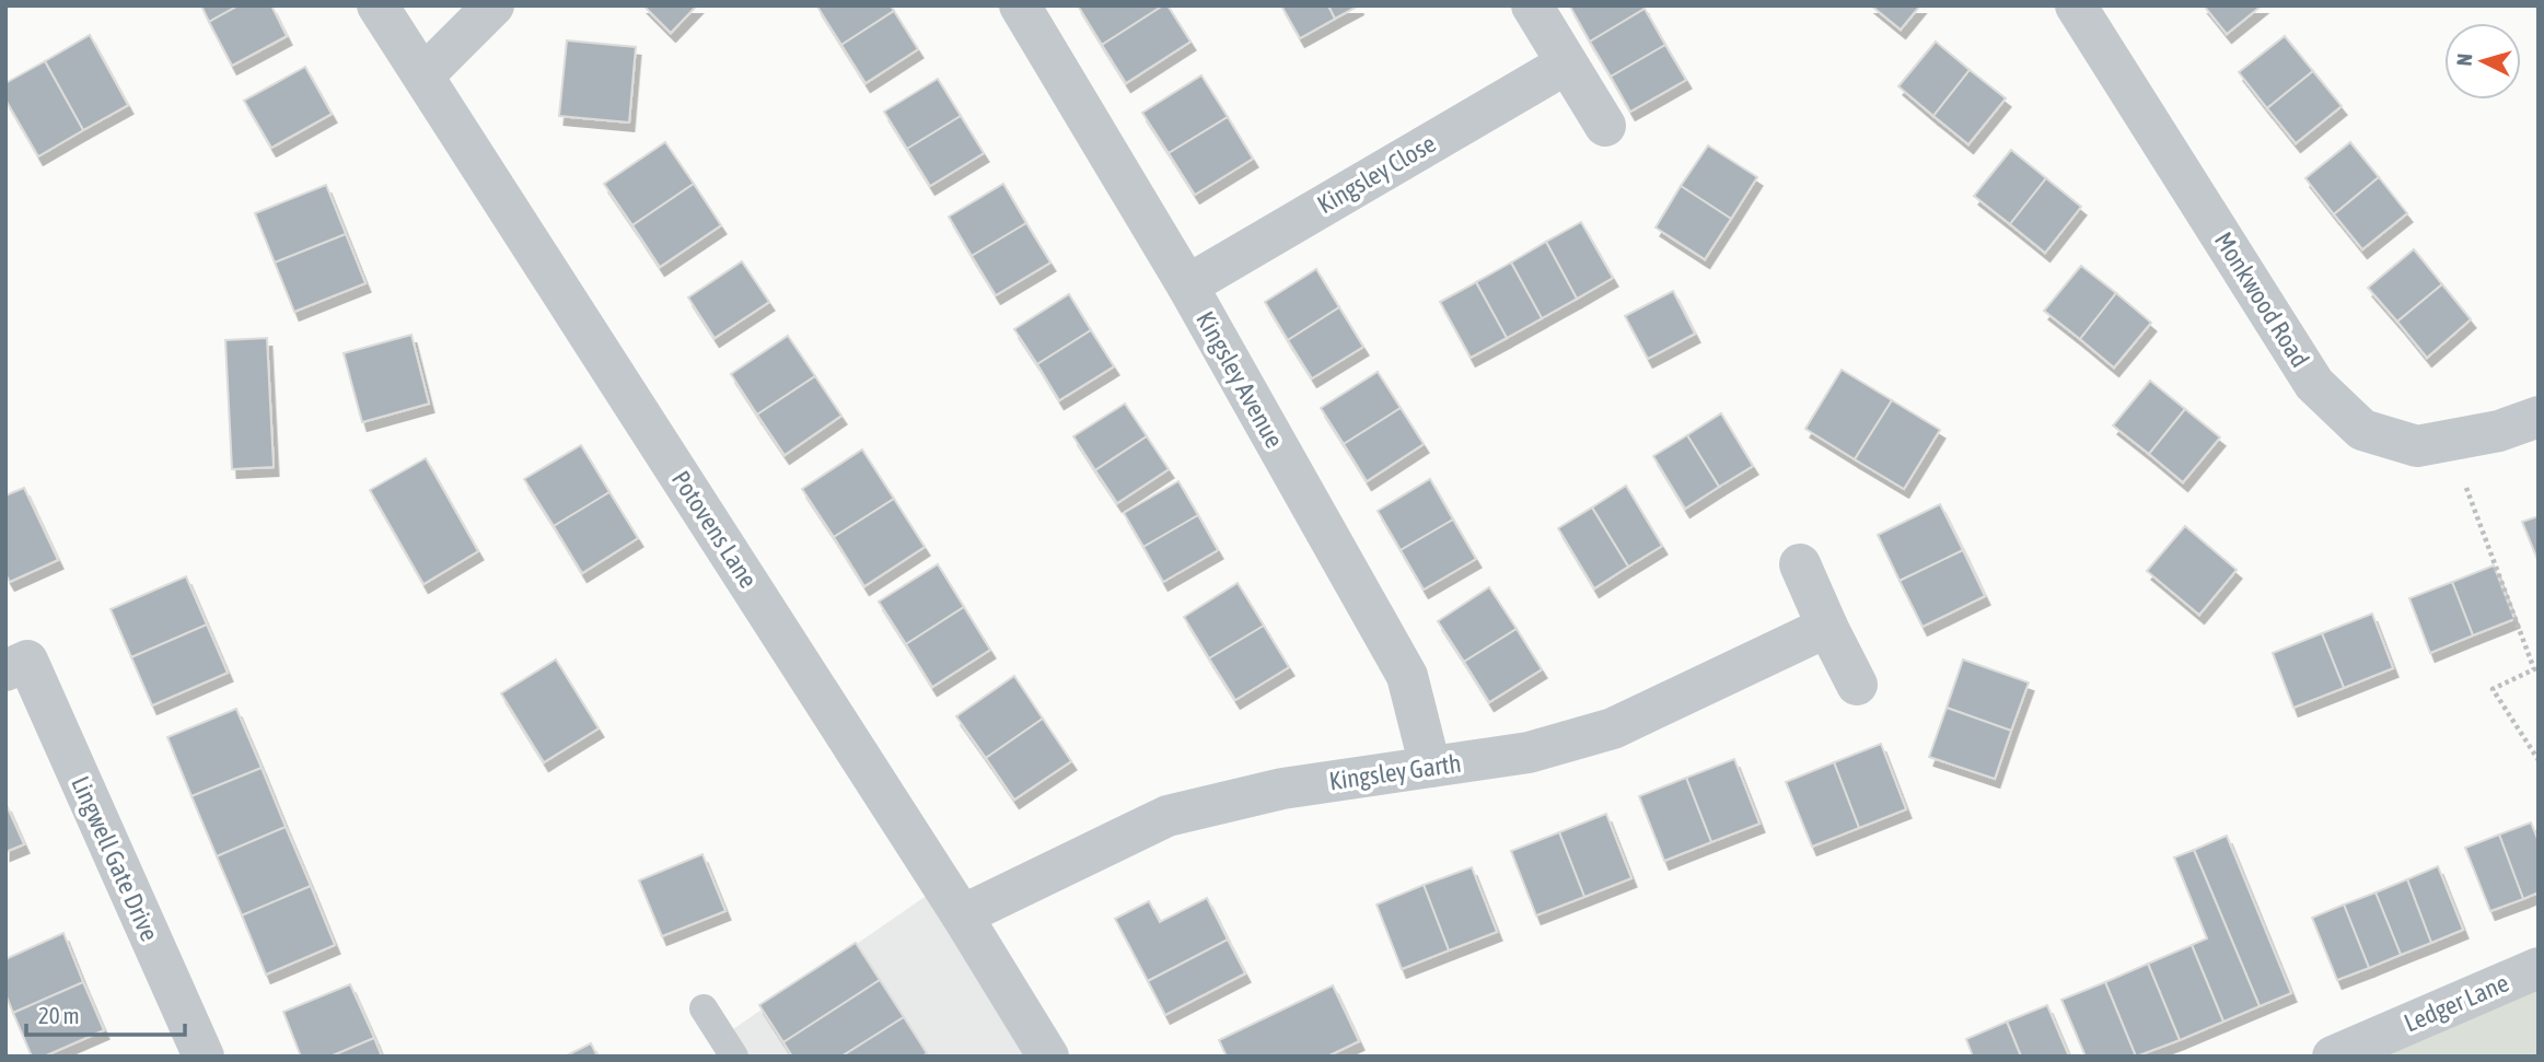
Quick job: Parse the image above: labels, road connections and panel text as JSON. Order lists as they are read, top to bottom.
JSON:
{
  "streets": {
    "street": [
      "Kingsley Close",
      "Monkwood Road",
      "Kingsley Avenue",
      "Potovens Lane",
      "Kingsley Garth",
      "Lingwell Gate Drive",
      "Ledger Lane"
    ]
  },
  "crossings": [
    ["Kingsley Close", "Kingsley Avenue"],
    ["Kingsley Avenue", "Kingsley Garth"],
    ["Potovens Lane", "Kingsley Garth"]
  ],
  "scale_bar": "20 m",
  "north": "left"
}
